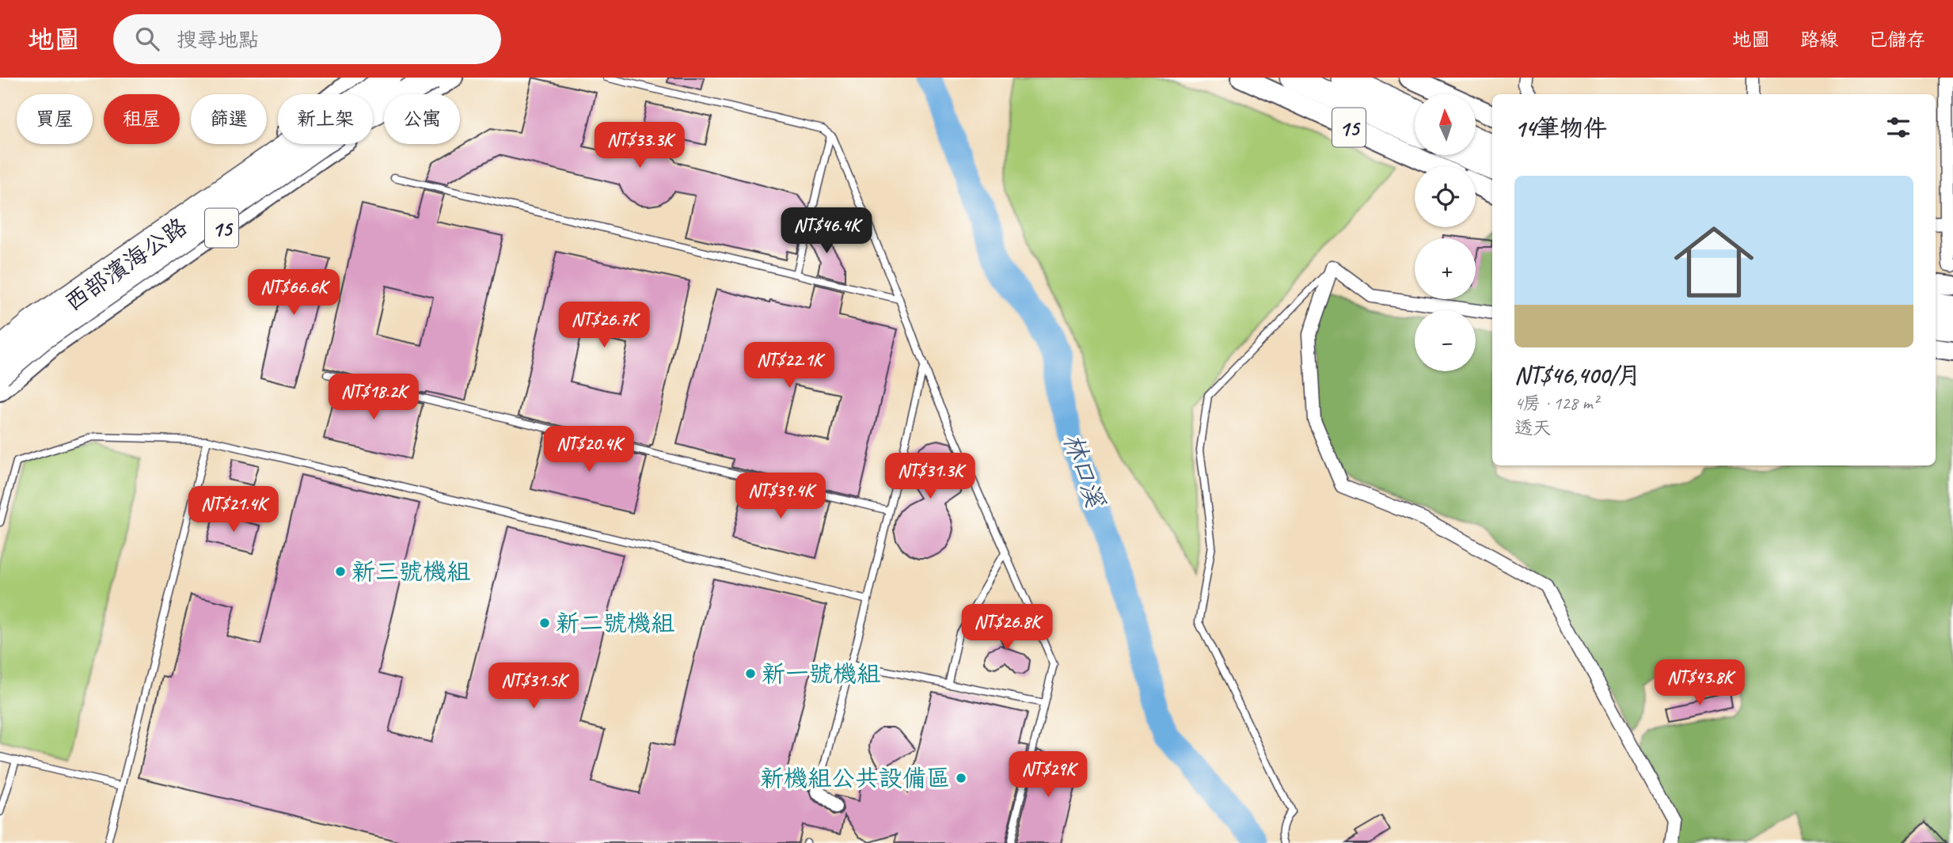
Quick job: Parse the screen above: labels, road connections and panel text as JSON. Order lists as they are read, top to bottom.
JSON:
{
  "streets": {
    "main road": ["15", "西部濱海公路"]
  },
  "water": ["林口溪"],
  "places": [
    "新三號機組",
    "新二號機組",
    "新一號機組",
    "新機組公共設備區"
  ],
  "north": "top",
  "page": {
    "header": "地圖",
    "search": "搜尋地點",
    "nav": ["地圖", "路線", "已儲存"],
    "map_buttons": ["+", "−"],
    "chip": [
      "買屋",
      "租屋",
      "篩選",
      "新上架",
      "公寓"
    ],
    "heading": "14筆物件",
    "price": [
      "NT$33.3K",
      "NT$46.4K",
      "NT$66.6K",
      "NT$26.7K",
      "NT$22.1K",
      "NT$18.2K",
      "NT$20.4K",
      "NT$31.3K",
      "NT$39.4K",
      "NT$21.4K",
      "NT$26.8K",
      "NT$43.8K",
      "NT$31.5K",
      "NT$29K"
    ],
    "list": [
      {
        "name": "NT$46,400/月",
        "note": "4房 · 128 m² · 透天"
      }
    ]
  }
}
